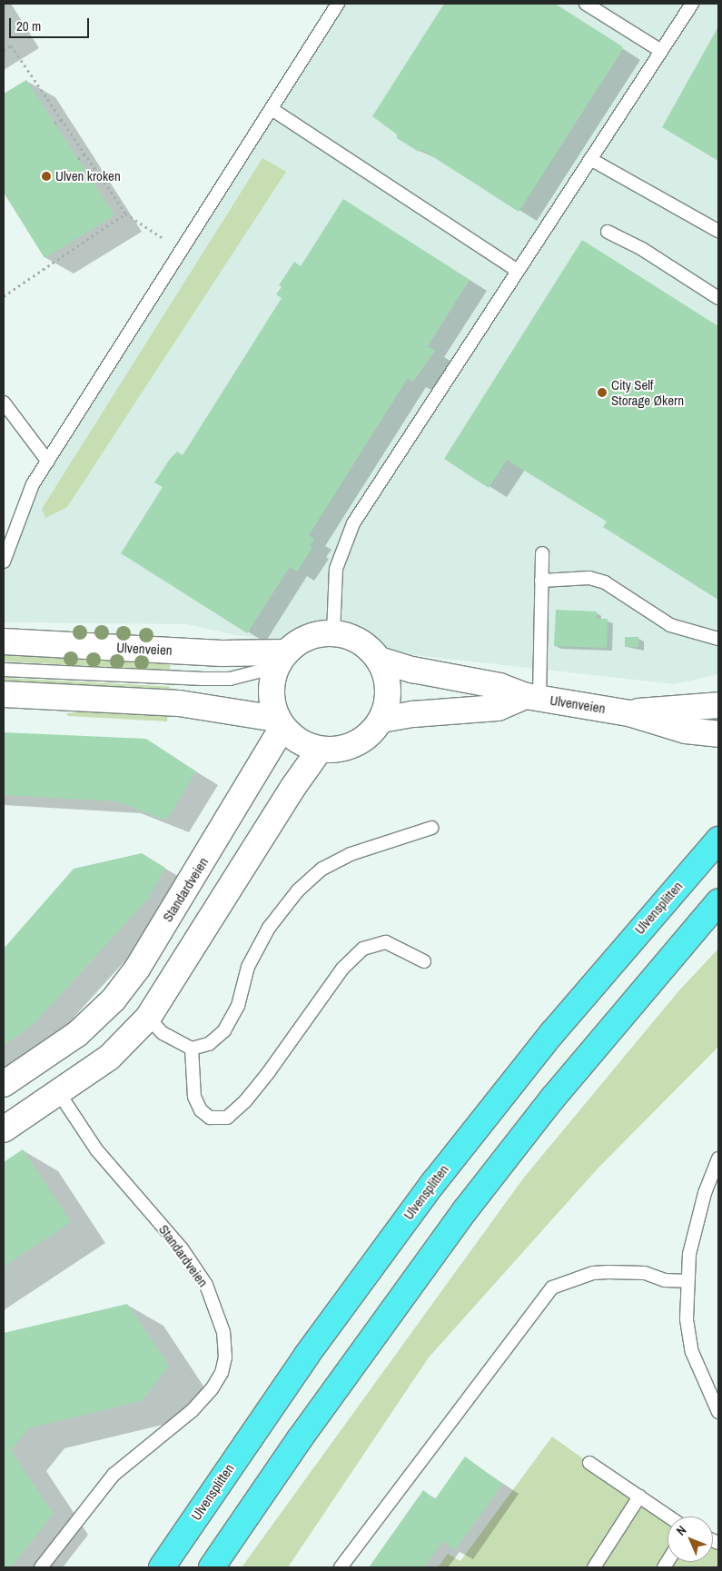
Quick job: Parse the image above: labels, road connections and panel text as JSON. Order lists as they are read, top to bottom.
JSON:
{
  "streets": {
    "highway": ["Ulvensplitten"],
    "main road": ["Ulvenveien", "Standardveien"]
  },
  "crossings": [
    ["Ulvenveien", "Standardveien"]
  ],
  "places": ["Ulven kroken", "City Self Storage Økern"],
  "scale_bar": "20 m",
  "north": "top left"
}
